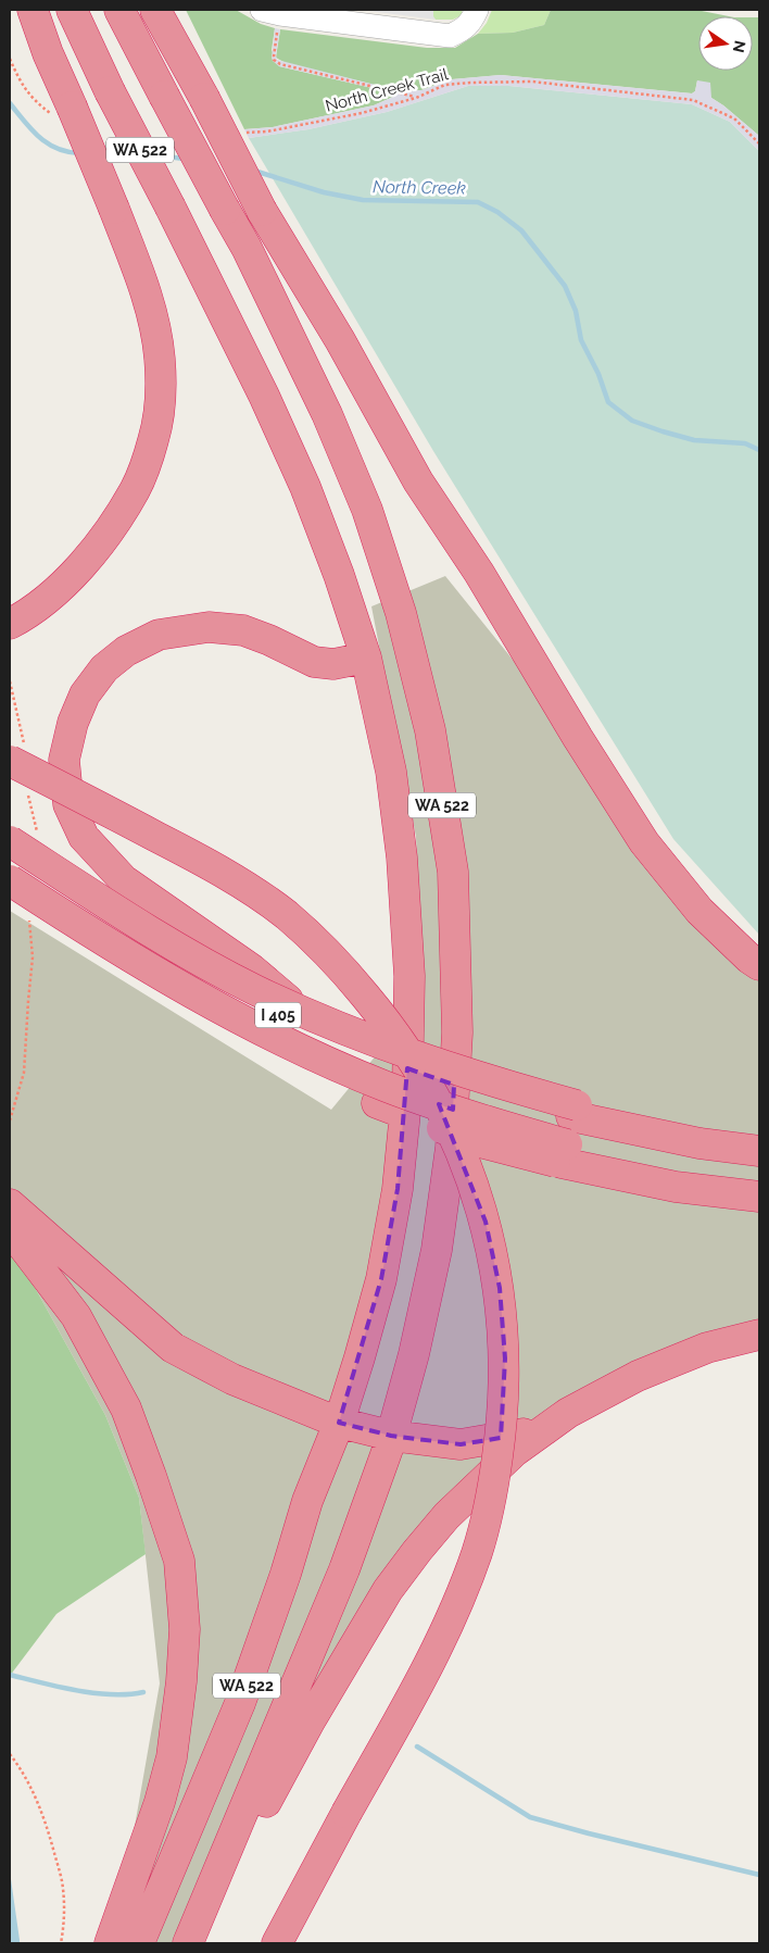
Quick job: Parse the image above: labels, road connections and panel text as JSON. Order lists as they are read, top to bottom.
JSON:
{
  "streets": {
    "highway": ["WA 522", "I 405"],
    "path": ["North Creek Trail"]
  },
  "water": ["North Creek"],
  "north": "right"
}
